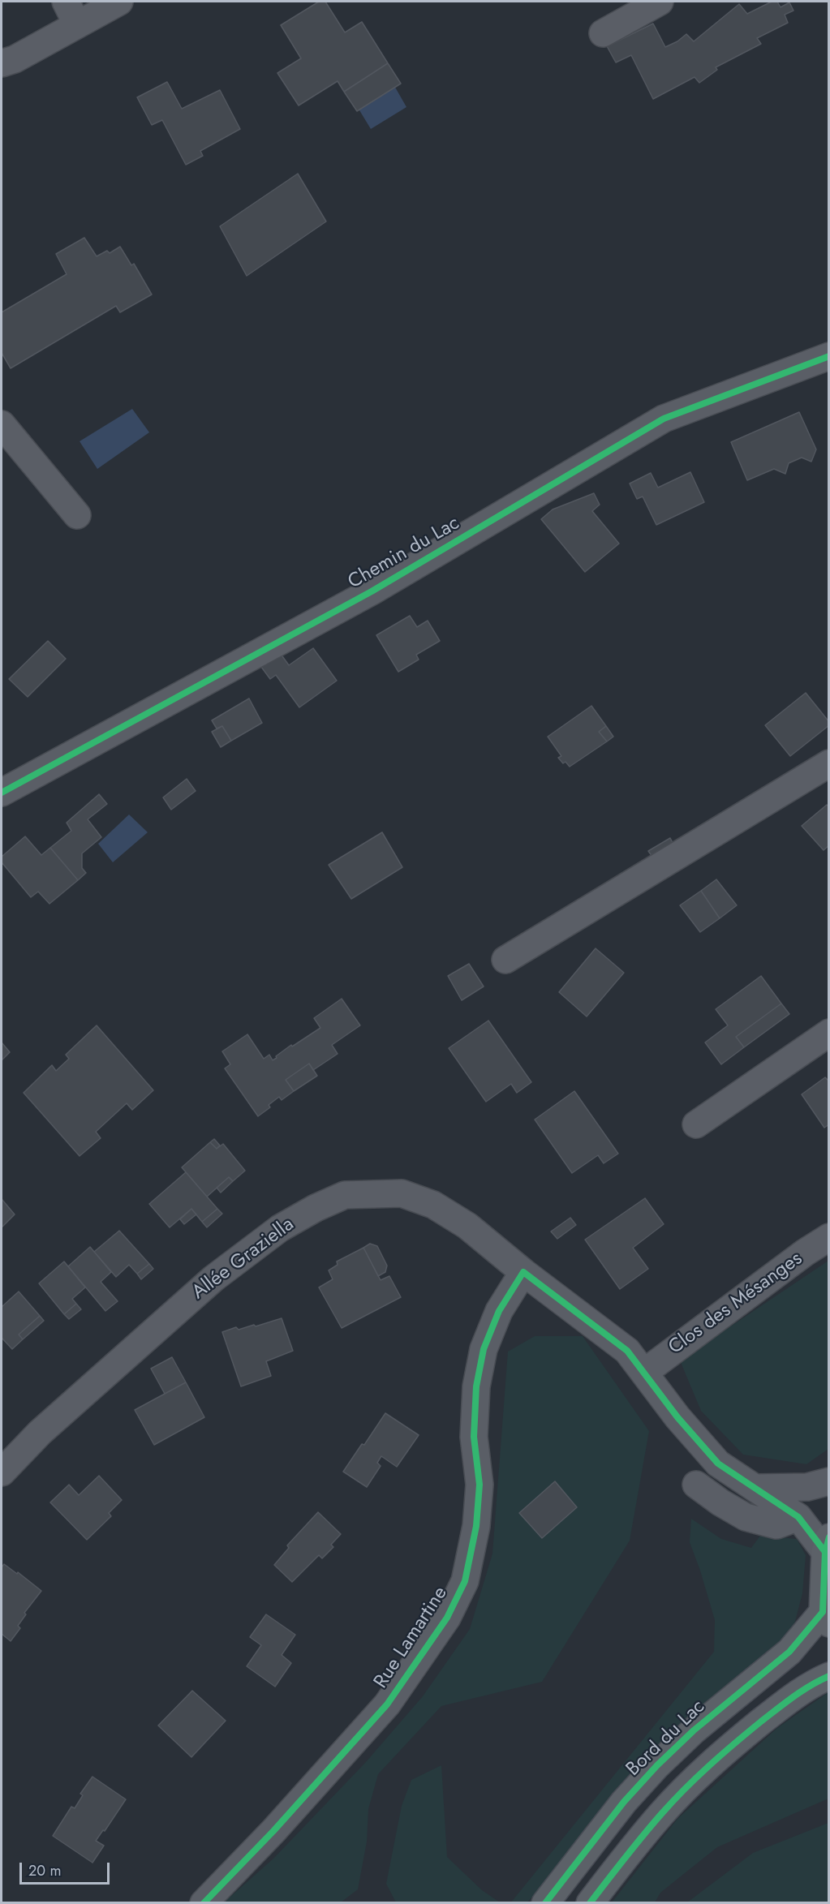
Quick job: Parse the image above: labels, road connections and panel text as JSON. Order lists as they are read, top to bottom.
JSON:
{
  "streets": {
    "main road": ["Bord du Lac"],
    "street": [
      "Chemin du Lac",
      "Allée Graziella",
      "Clos des Mésanges",
      "Rue Lamartine"
    ]
  },
  "crossings": [
    ["Allée Graziella", "Rue Lamartine"]
  ],
  "scale_bar": "20 m"
}
